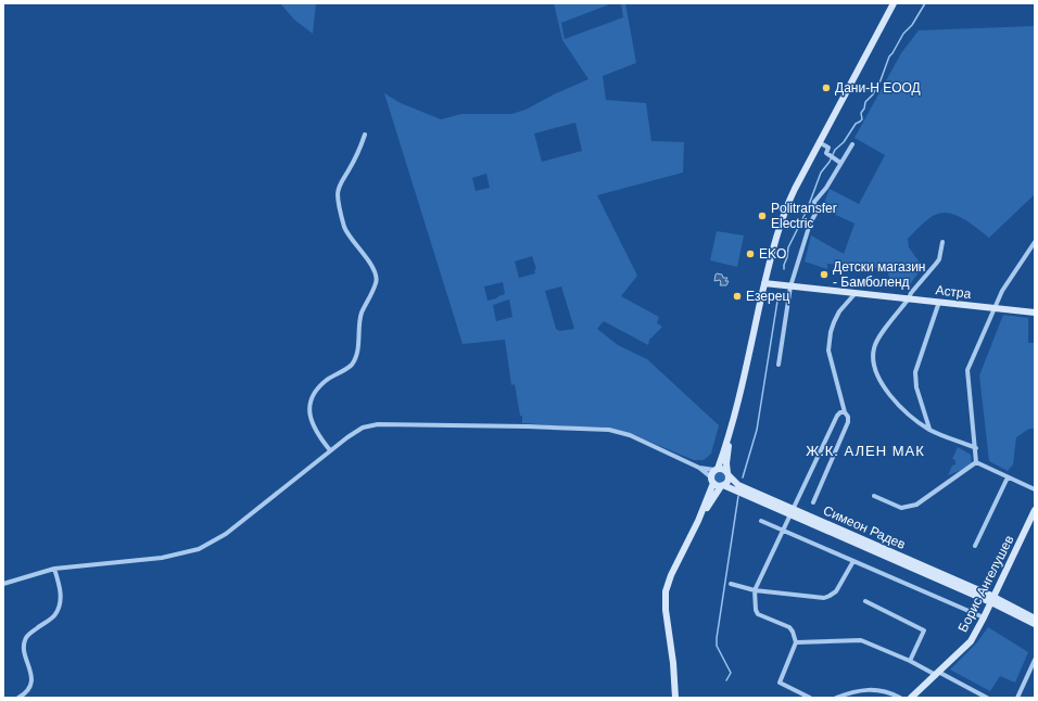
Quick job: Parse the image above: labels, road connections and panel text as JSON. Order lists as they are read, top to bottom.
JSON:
{
  "streets": {
    "street": ["Астра", "Симеон Радев", "Борис Ангелушев"]
  },
  "crossings": [
    ["Симеон Радев", "Борис Ангелушев"]
  ],
  "districts": ["Ж.К. АЛЕН МАК"],
  "places": [
    "Дани-Н ЕООД",
    "Politransfer Electric",
    "EKO",
    "Детски магазин - Бамболенд",
    "Езерец"
  ]
}
